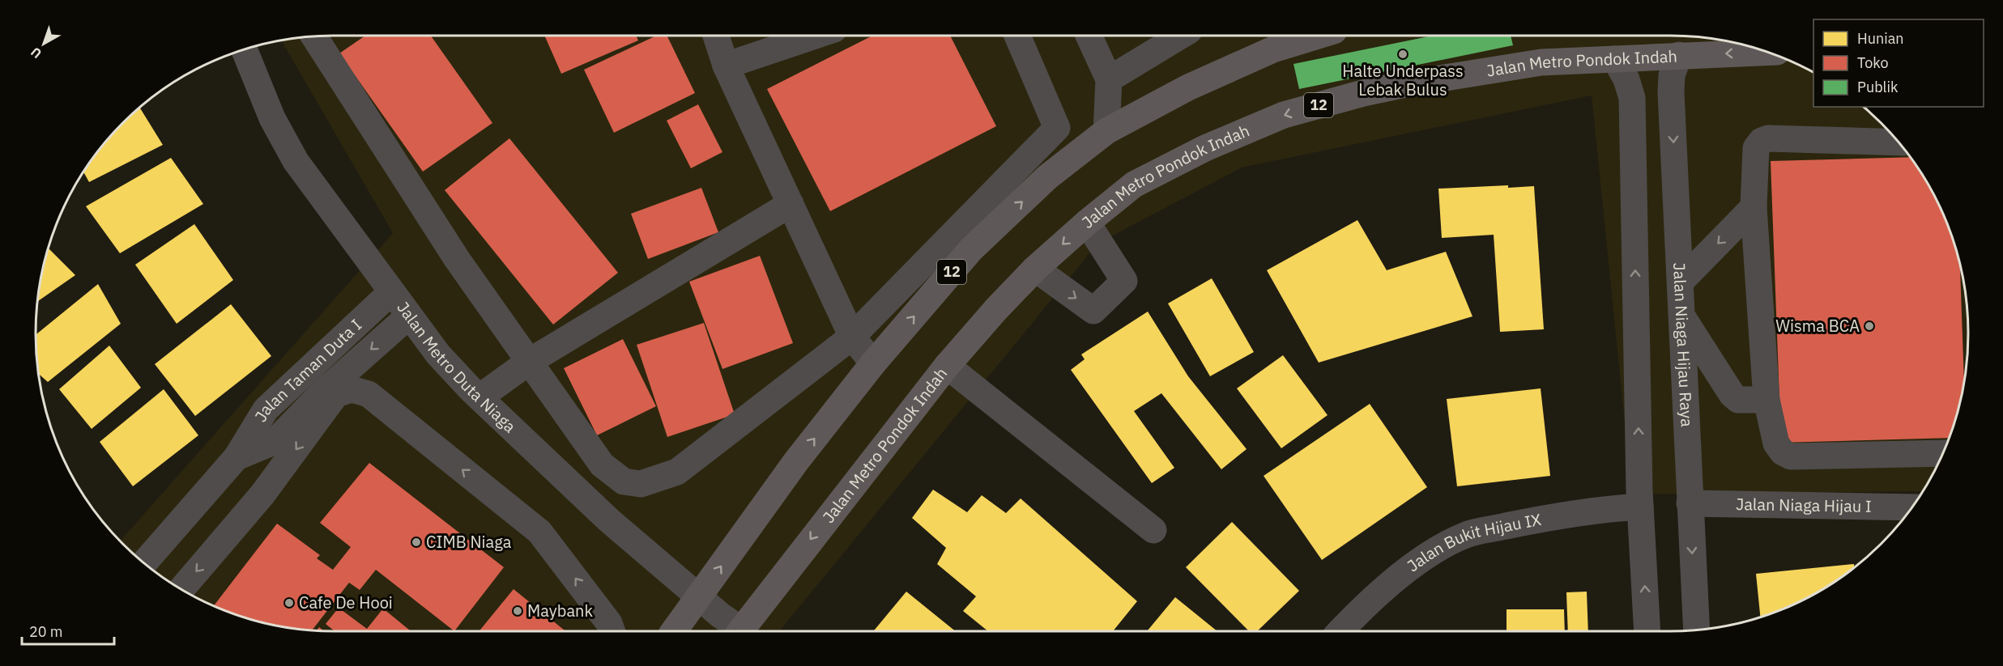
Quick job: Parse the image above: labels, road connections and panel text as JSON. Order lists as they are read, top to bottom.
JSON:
{
  "streets": {
    "highway": ["Jalan Metro Pondok Indah", "12"],
    "street": [
      "Jalan Niaga Hijau Raya",
      "Jalan Metro Duta Niaga",
      "Jalan Taman Duta I",
      "Jalan Niaga Hijau I",
      "Jalan Bukit Hijau IX"
    ]
  },
  "crossings": [
    ["Jalan Metro Pondok Indah", "Jalan Niaga Hijau Raya"],
    ["12", "Jalan Metro Duta Niaga"],
    ["Jalan Niaga Hijau Raya", "Jalan Niaga Hijau I"],
    ["Jalan Metro Duta Niaga", "Jalan Taman Duta I"]
  ],
  "places": [
    "Halte Underpass Lebak Bulus",
    "Wisma BCA",
    "CIMB Niaga",
    "Cafe De Hooi",
    "Maybank"
  ],
  "legend": ["Hunian", "Toko", "Publik"],
  "scale_bar": "20 m",
  "north": "bottom left"
}
